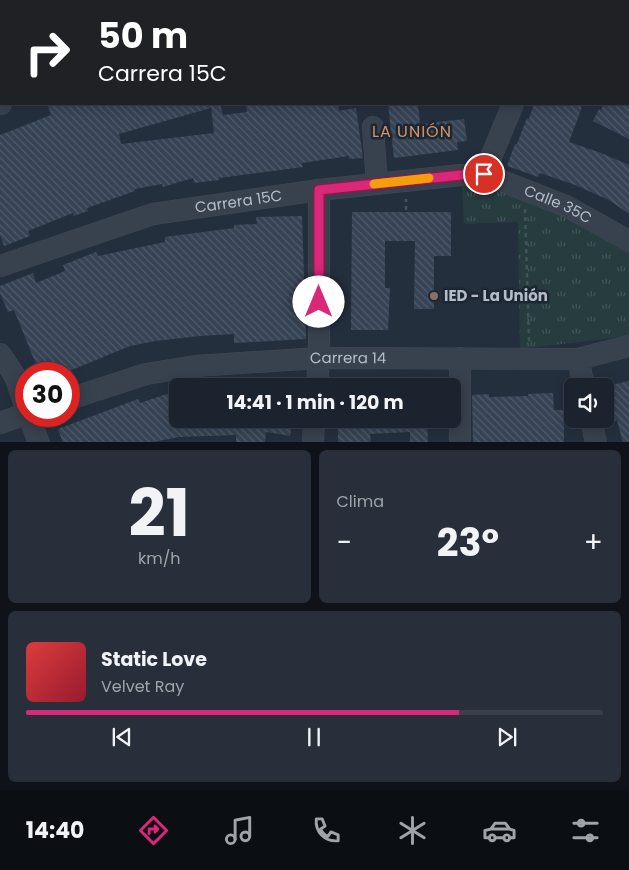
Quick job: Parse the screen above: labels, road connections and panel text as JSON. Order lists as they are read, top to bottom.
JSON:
{
  "streets": {
    "street": ["Carrera 15C", "Calle 35C", "Carrera 14"]
  },
  "crossings": [
    ["Carrera 15C", "Calle 35C"]
  ],
  "districts": ["LA UNIÓN"],
  "places": ["IED - La Unión"],
  "page": {
    "turn": ["50 m", "Carrera 15C"],
    "limit": "30",
    "trip": "14:41 · 1 min · 120 m",
    "tile": [
      ["21", "km/h"],
      "Clima"
    ],
    "heat": ["−", "23°", "+"],
    "song": ["Static Love", "Velvet Ray"],
    "tabs": "14:40"
  }
}
